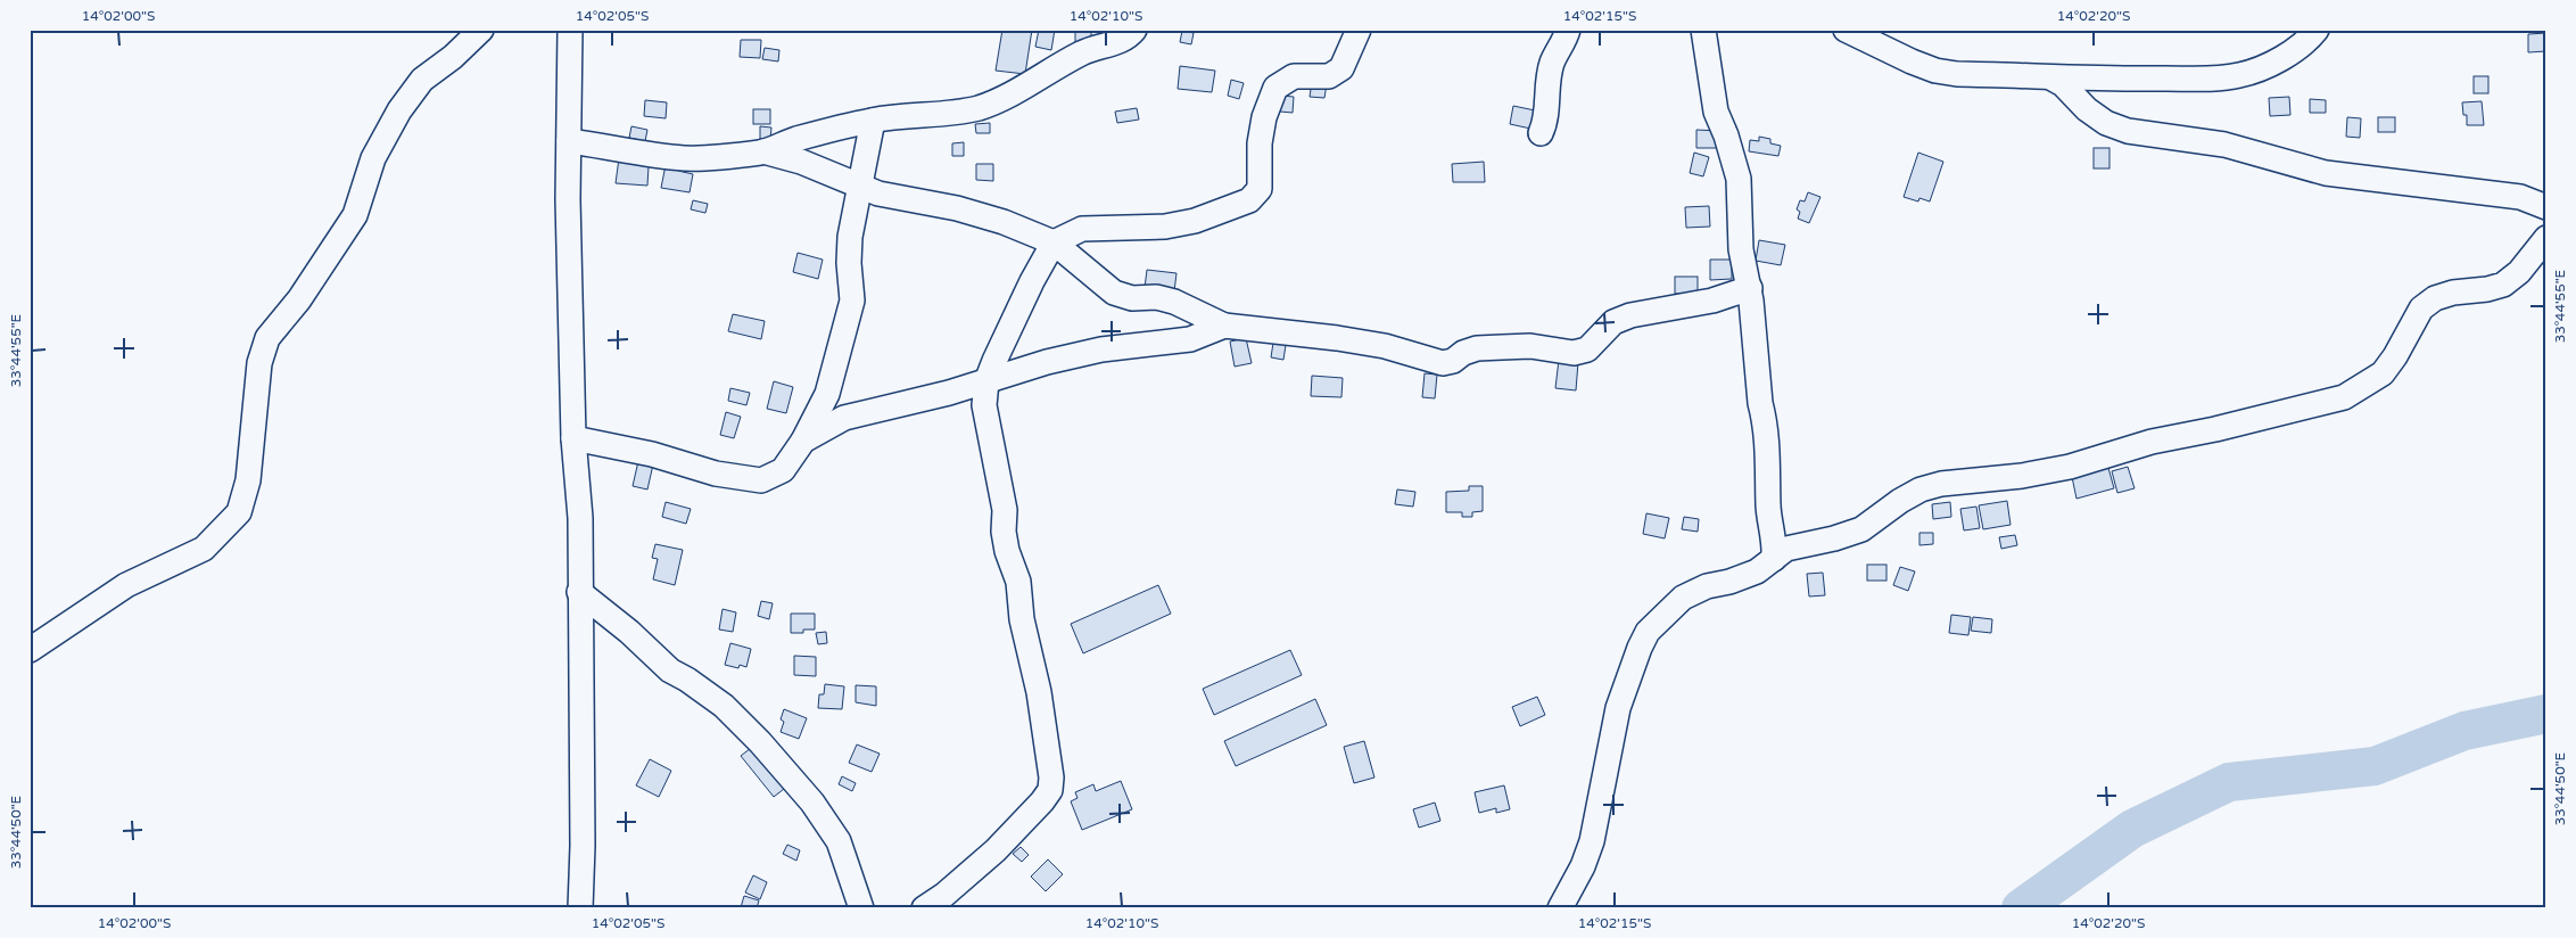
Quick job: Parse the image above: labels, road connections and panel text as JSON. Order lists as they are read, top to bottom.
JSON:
{
  "coordinates": [
    "14°02'00\"S",
    "14°02'05\"S",
    "14°02'10\"S",
    "14°02'15\"S",
    "14°02'20\"S",
    "33°44'55\"E",
    "33°44'50\"E"
  ]
}
